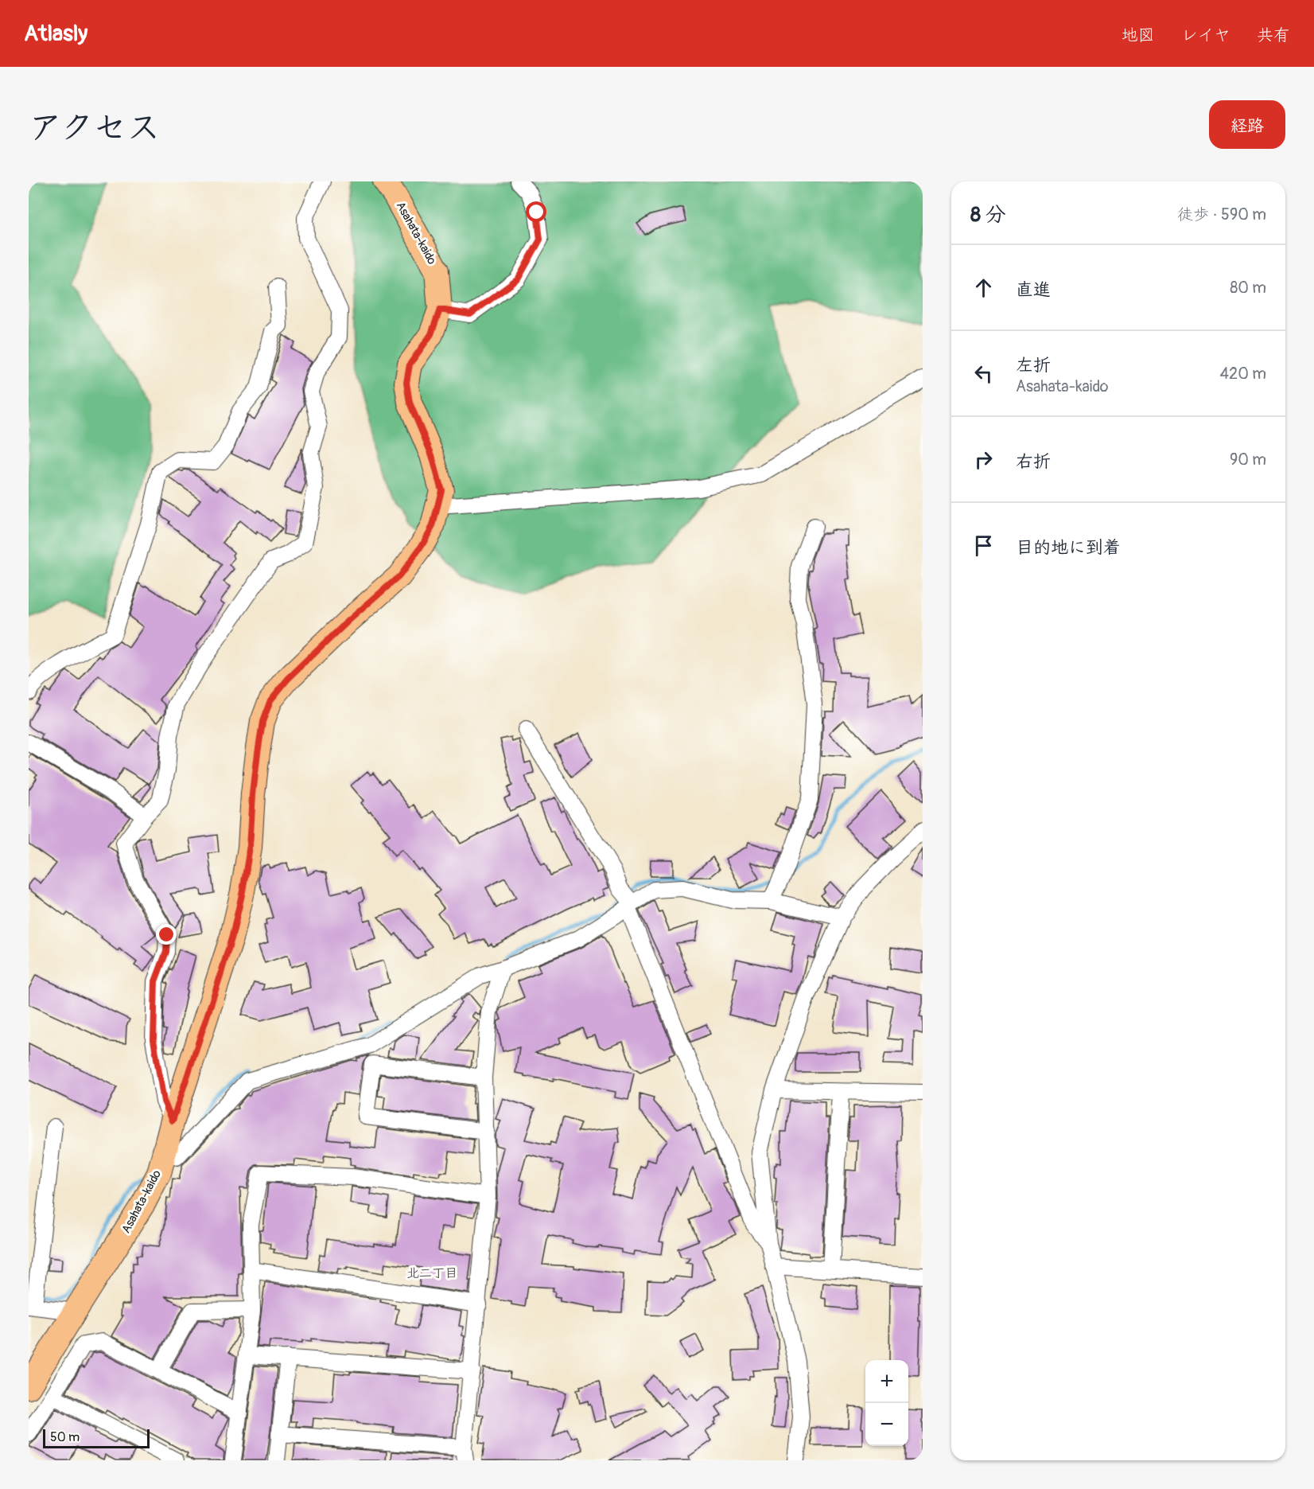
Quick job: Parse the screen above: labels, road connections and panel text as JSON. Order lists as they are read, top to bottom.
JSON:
{
  "streets": {
    "main road": ["Asahata-kaido"]
  },
  "districts": ["北二丁目"],
  "scale_bar": "50 m",
  "page": {
    "header": "Atlasly",
    "nav": ["地図", "レイヤ", "共有"],
    "title": "アクセス",
    "buttons": "経路",
    "heading": ["8 分", "徒歩 · 590 m"],
    "list": [
      ["直進", "80 m"],
      ["左折", "Asahata-kaido", "420 m"],
      ["右折", "90 m"],
      "目的地に到着"
    ],
    "map_buttons": ["+", "−"],
    "scale": "50 m"
  }
}
